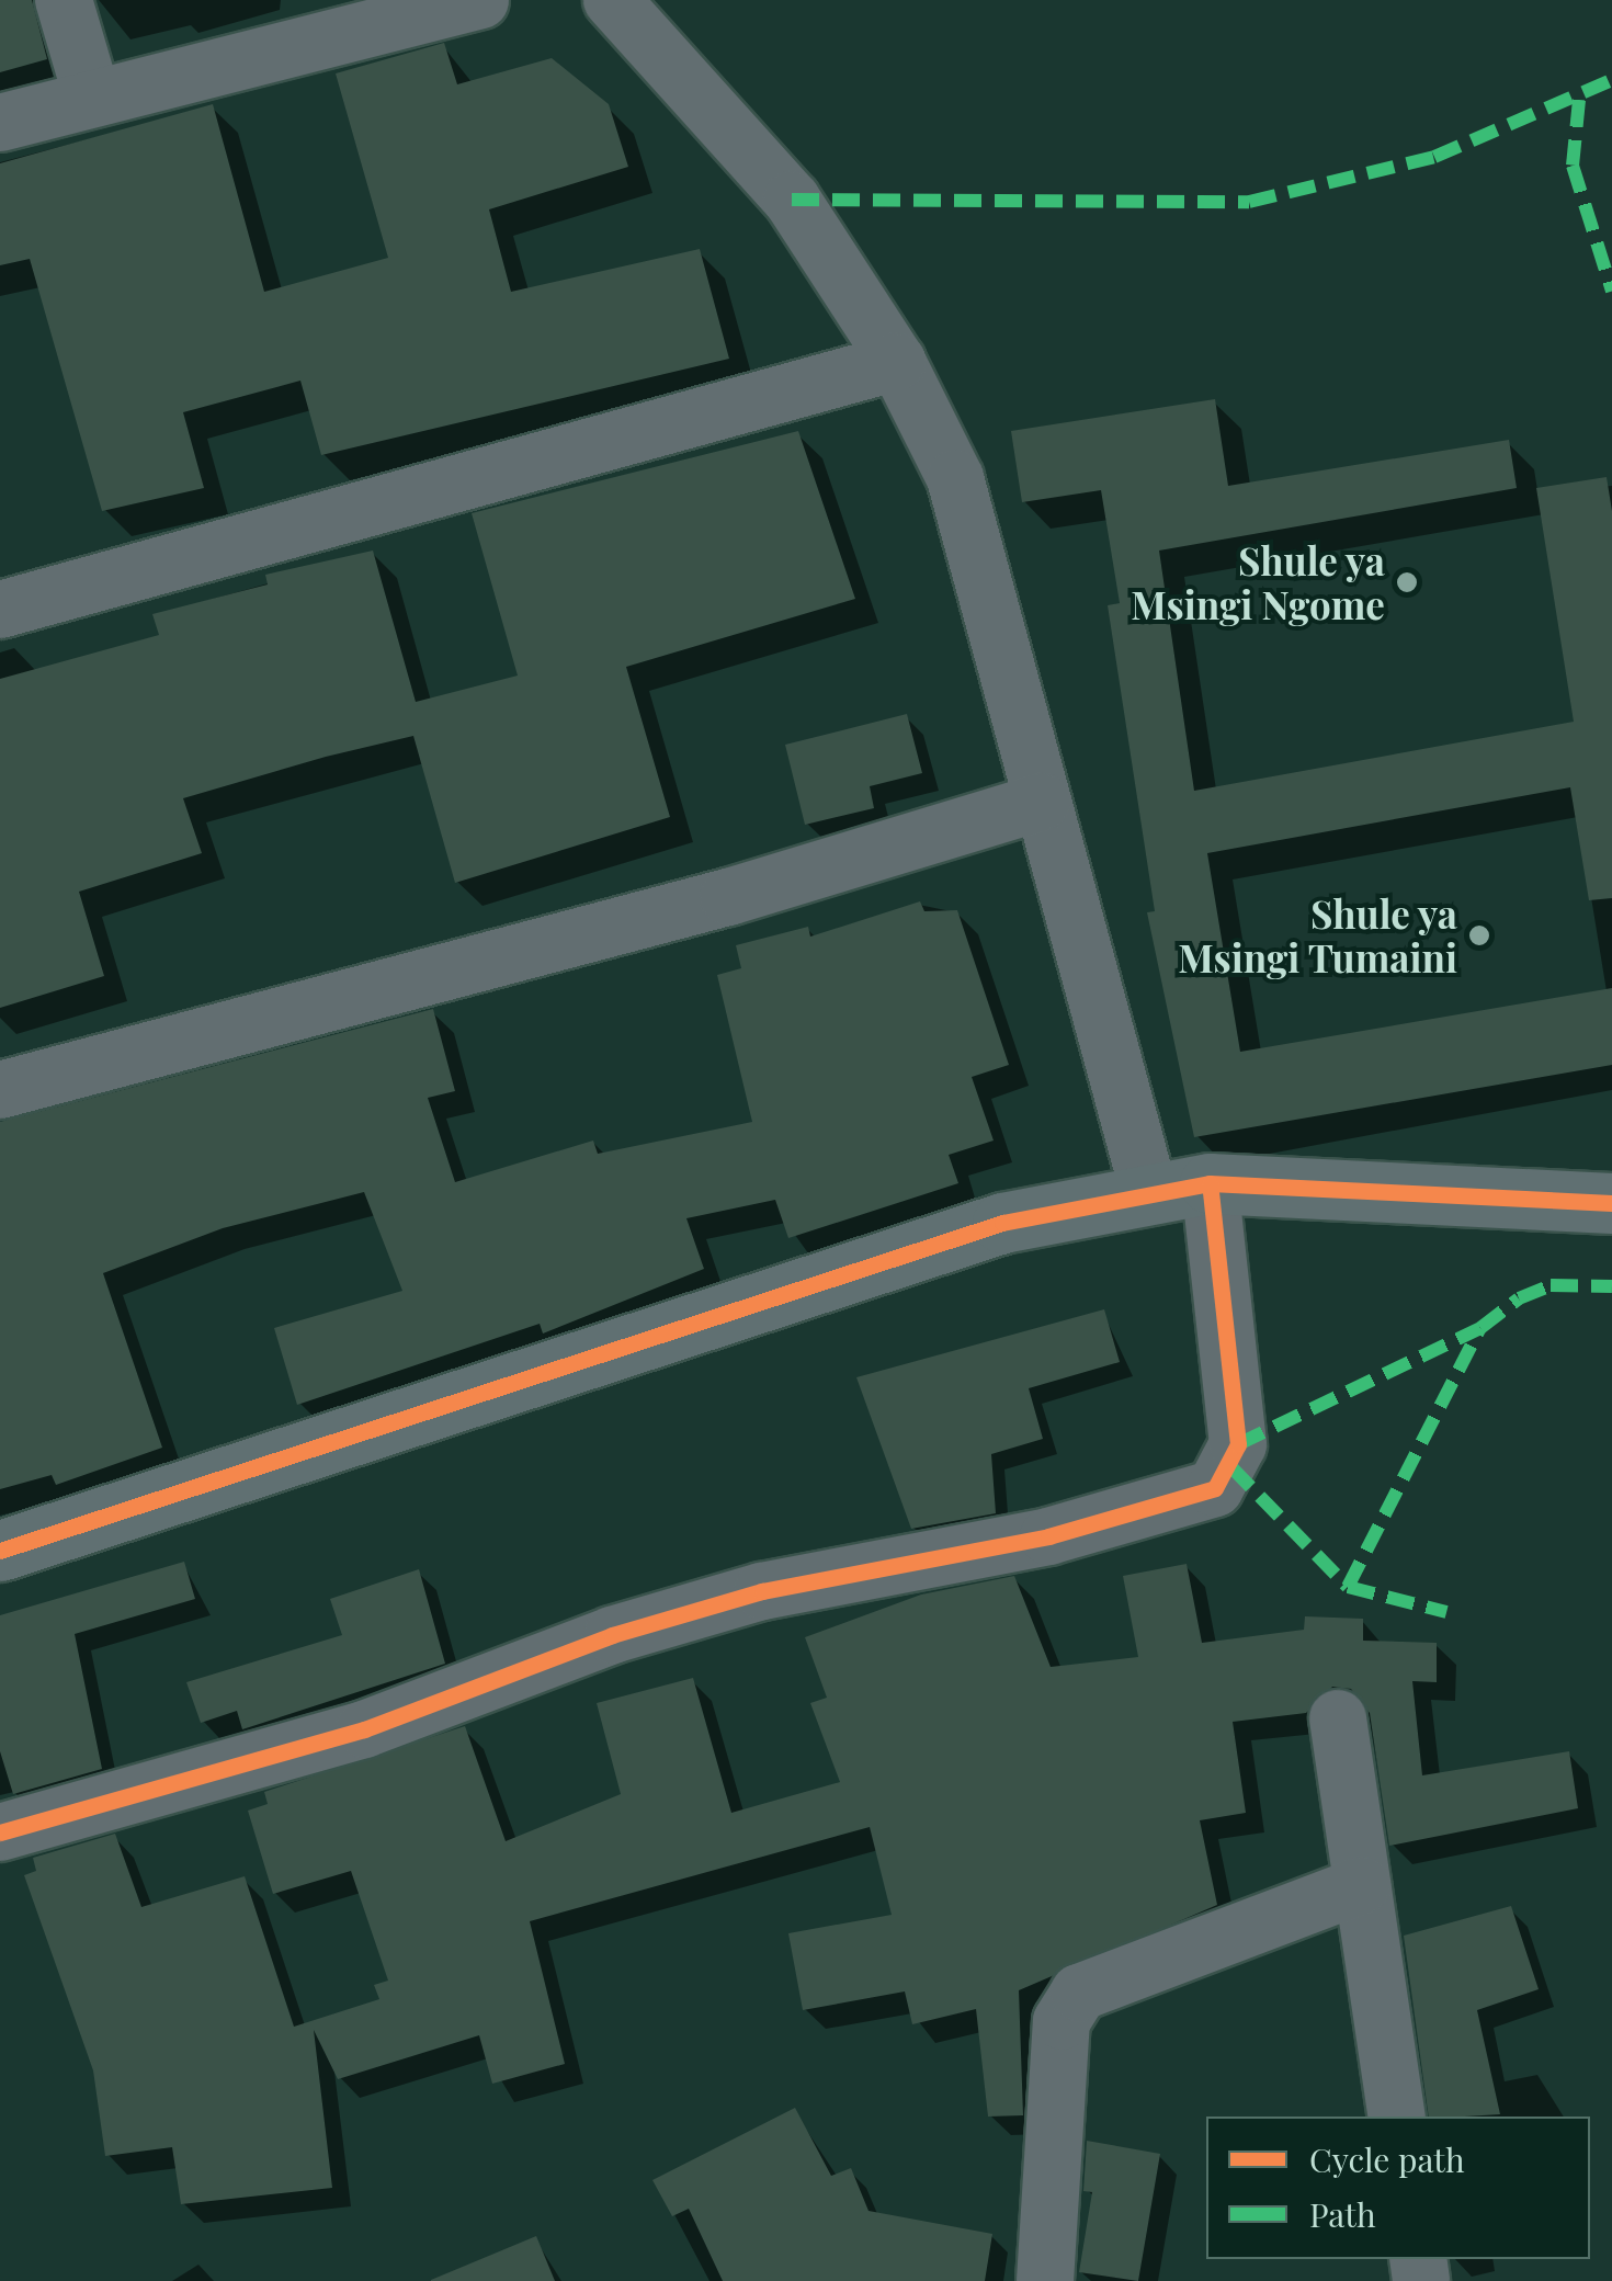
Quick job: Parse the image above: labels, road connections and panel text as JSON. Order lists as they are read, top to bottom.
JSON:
{
  "places": ["Shule ya Msingi Ngome", "Shule ya Msingi Tumaini"],
  "legend": ["Cycle path", "Path"]
}
